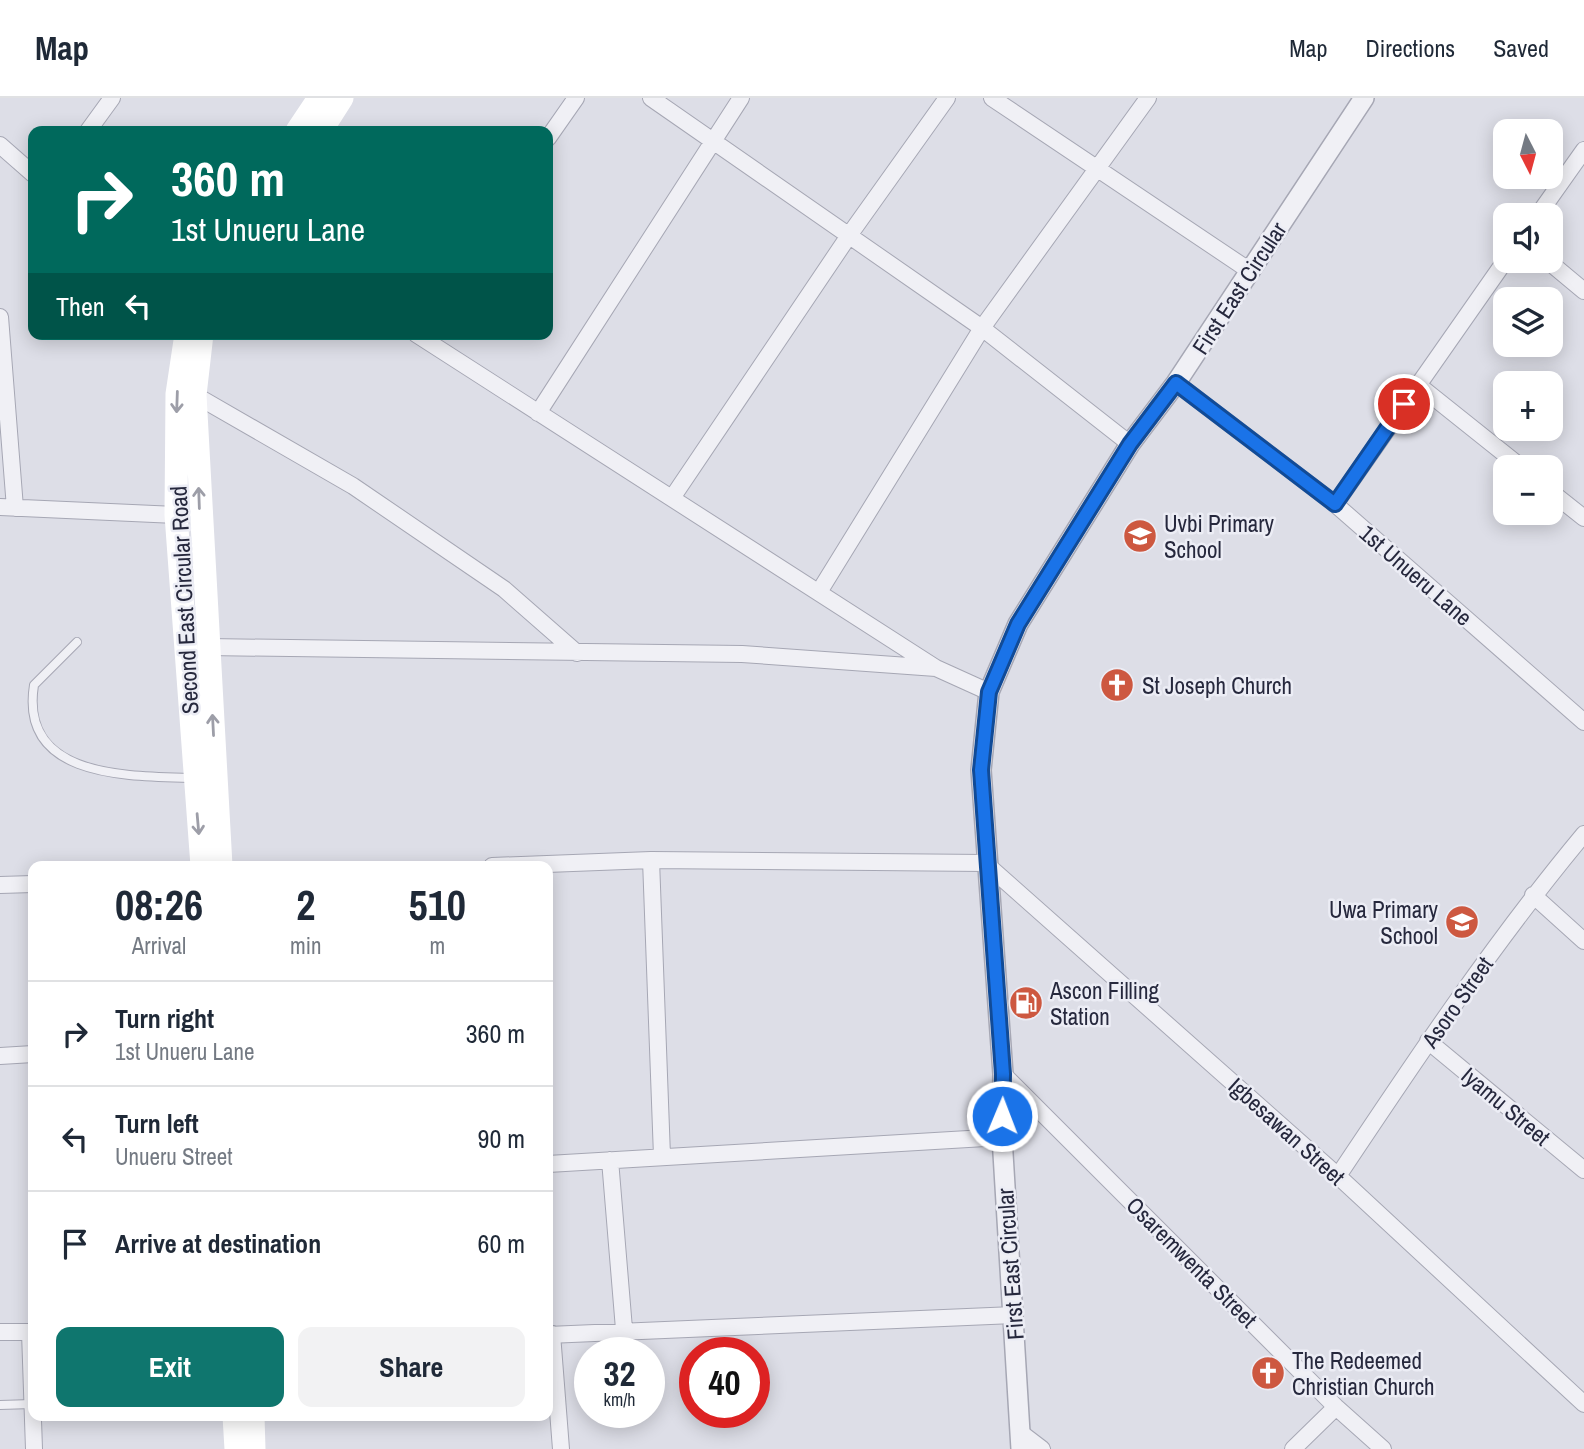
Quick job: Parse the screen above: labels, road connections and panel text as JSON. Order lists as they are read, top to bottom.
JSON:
{
  "streets": {
    "main road": ["Second East Circular Road"],
    "street": [
      "First East Circular",
      "1st Unueru Lane",
      "Asoro Street",
      "Iyamu Street",
      "Igbesawan Street",
      "Osaremwenta Street"
    ]
  },
  "crossings": [
    ["First East Circular", "1st Unueru Lane"],
    ["First East Circular", "Igbesawan Street"],
    ["First East Circular", "Osaremwenta Street"],
    ["Asoro Street", "Iyamu Street"],
    ["Asoro Street", "Igbesawan Street"]
  ],
  "places": {
    "school or university": ["Uvbi Primary School", "Uwa Primary School"],
    "church": ["St Joseph Church", "The Redeemed Christian Church"],
    "fuel station": ["Ascon Filling Station"]
  },
  "north": "bottom",
  "page": {
    "header": "Map",
    "nav": ["Map", "Directions", "Saved"],
    "map_buttons": ["+", "−"],
    "turn": ["360 m", "1st Unueru Lane"],
    "then": "Then",
    "eta": [
      "08:26",
      "Arrival",
      "2",
      "min",
      "510",
      "m"
    ],
    "list": [
      {
        "name": "Turn right",
        "note": "1st Unueru Lane",
        "value": "360 m"
      },
      {
        "name": "Turn left",
        "note": "Unueru Street",
        "value": "90 m"
      },
      {
        "name": "Arrive at destination",
        "value": "60 m"
      }
    ],
    "buttons": ["Exit", "Share"],
    "speed": "32 km/h",
    "limit": "40"
  }
}
